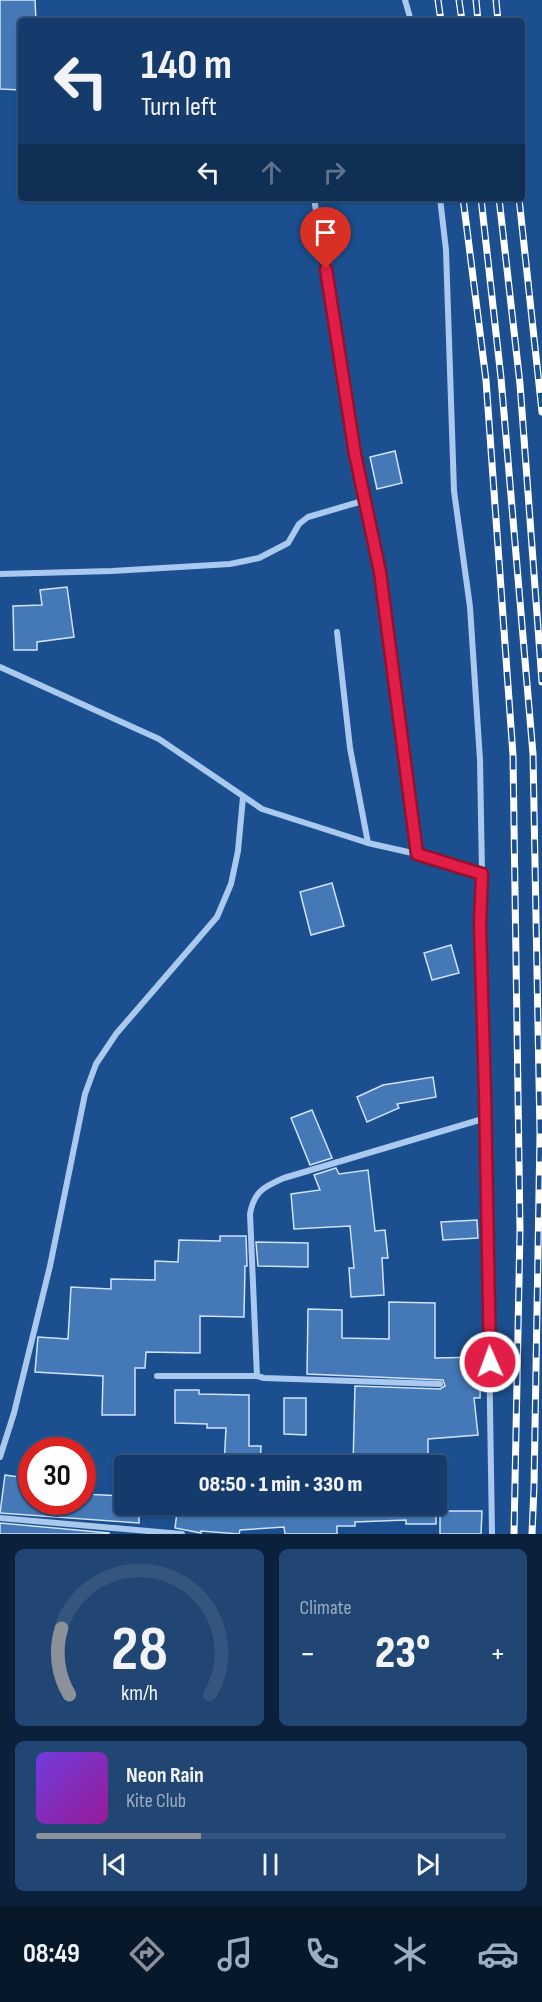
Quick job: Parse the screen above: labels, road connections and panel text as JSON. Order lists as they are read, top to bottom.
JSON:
{
  "page": {
    "turn": ["140 m", "Turn left"],
    "limit": "30",
    "trip": "08:50 · 1 min · 330 m",
    "tile": "Climate",
    "heat": ["−", "23°", "+"],
    "song": ["Neon Rain", "Kite Club"],
    "tabs": "08:49",
    "gauge": ["28", "km/h"]
  }
}
